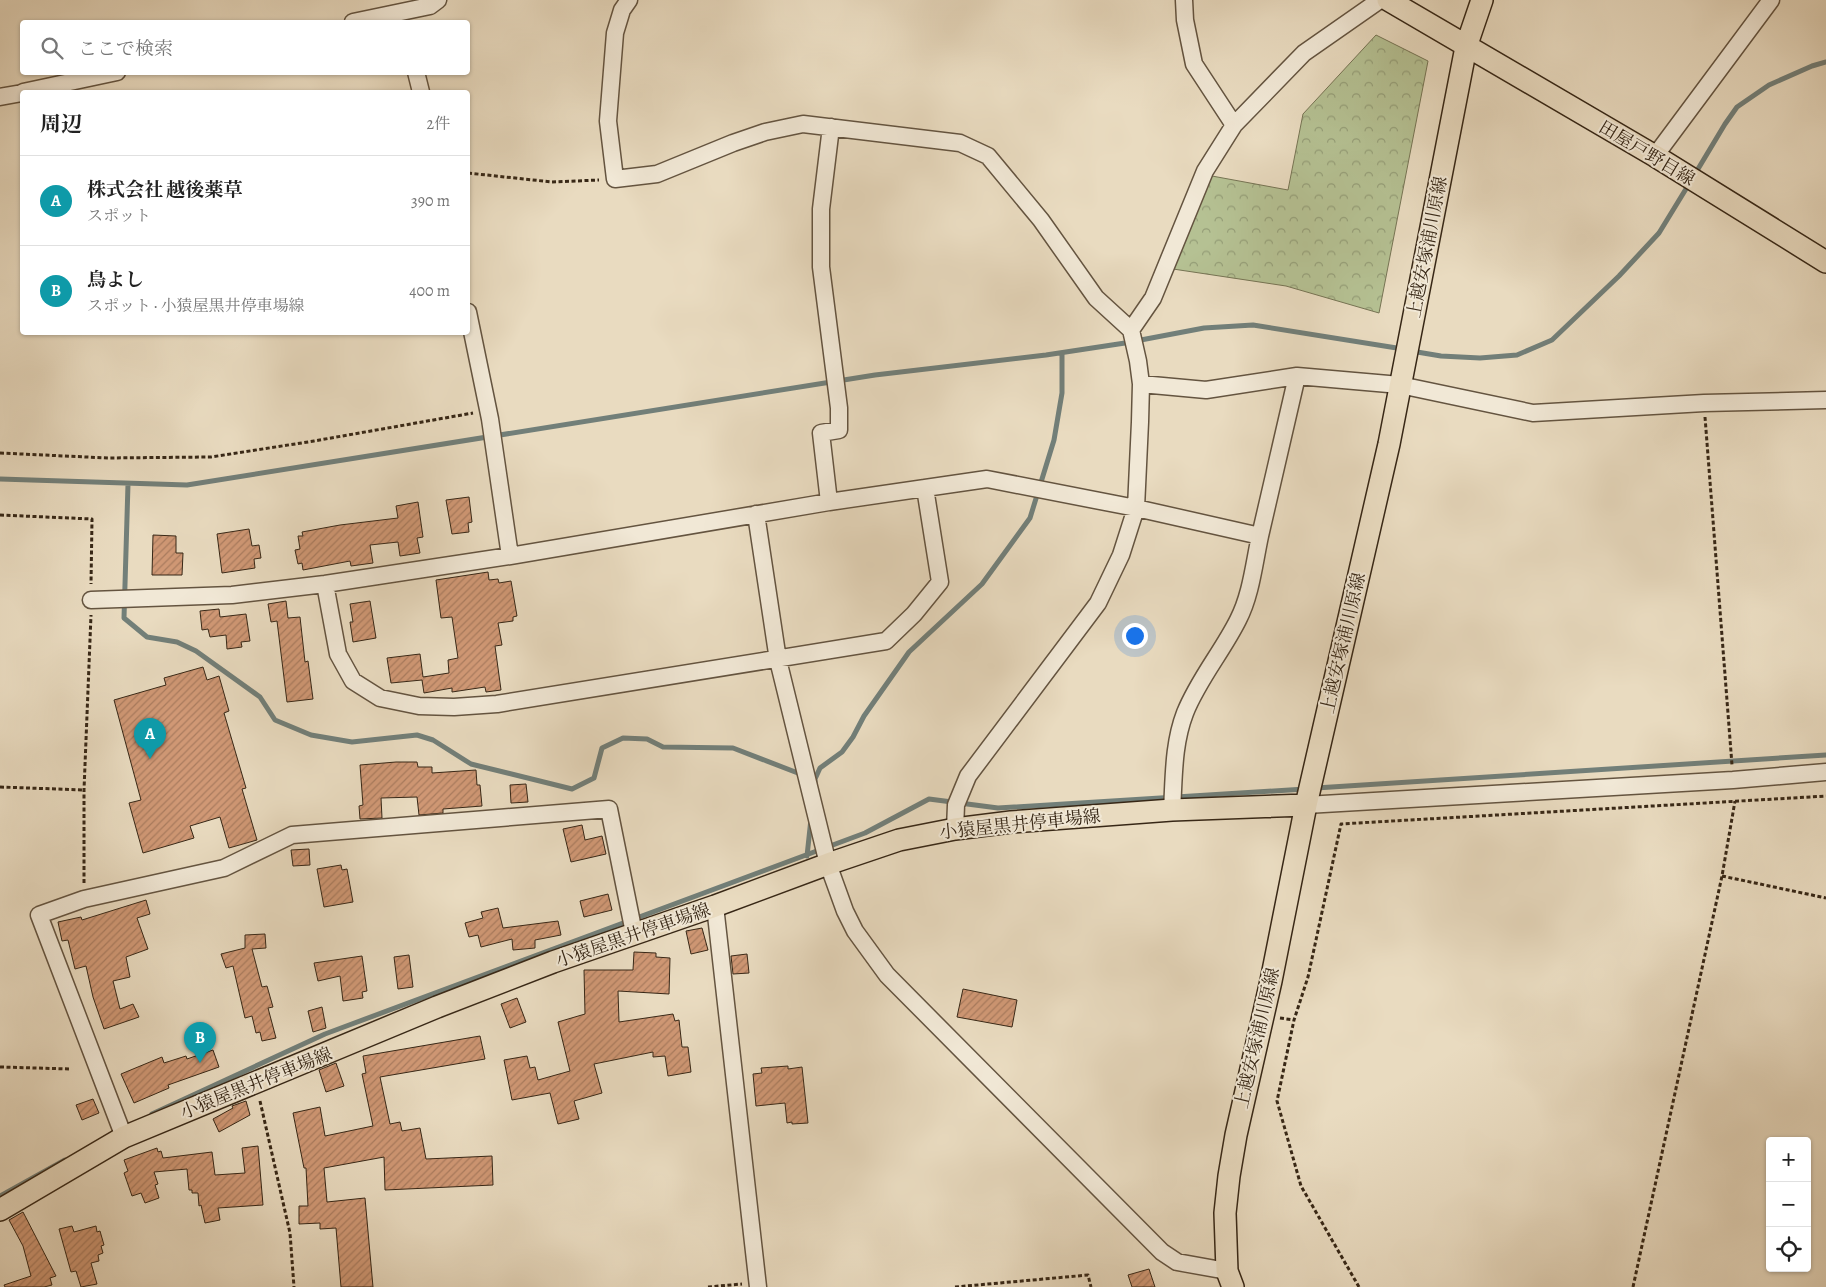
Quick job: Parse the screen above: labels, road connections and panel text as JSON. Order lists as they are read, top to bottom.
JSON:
{
  "streets": {
    "main road": ["田屋戸野目線", "上越安塚浦川原線", "小猿屋黒井停車場線"]
  },
  "crossings": [
    ["田屋戸野目線", "上越安塚浦川原線"],
    ["上越安塚浦川原線", "小猿屋黒井停車場線"]
  ],
  "page": {
    "search": "ここで検索",
    "heading": ["周辺", "2件"],
    "list": [
      {
        "mark": "A",
        "name": "株式会社 越後薬草",
        "note": "スポット",
        "value": "390 m"
      },
      {
        "mark": "B",
        "name": "鳥よし",
        "note": "スポット · 小猿屋黒井停車場線",
        "value": "400 m"
      }
    ],
    "pins": ["A", "B"],
    "map_buttons": ["+", "−"]
  }
}
